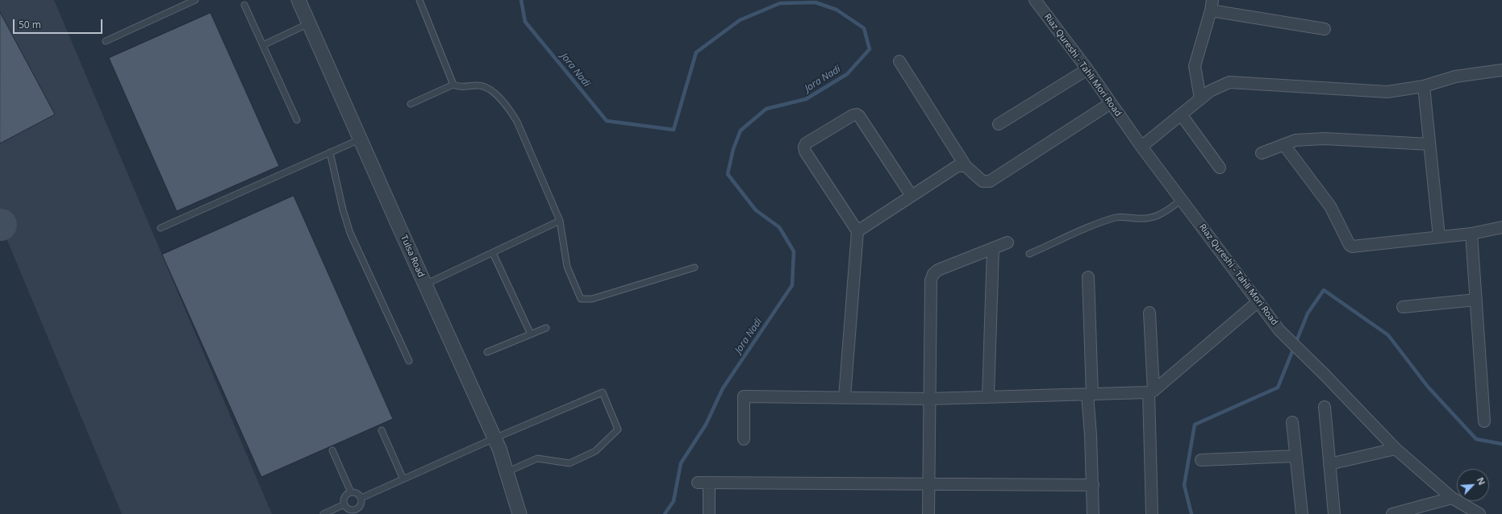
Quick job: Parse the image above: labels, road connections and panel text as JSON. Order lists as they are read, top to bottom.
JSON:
{
  "streets": {
    "street": ["Riaz Qureshi - Tahli Mori Road", "Tulsa Road"]
  },
  "water": ["Jora Nadi"],
  "scale_bar": "50 m",
  "north": "top right"
}
